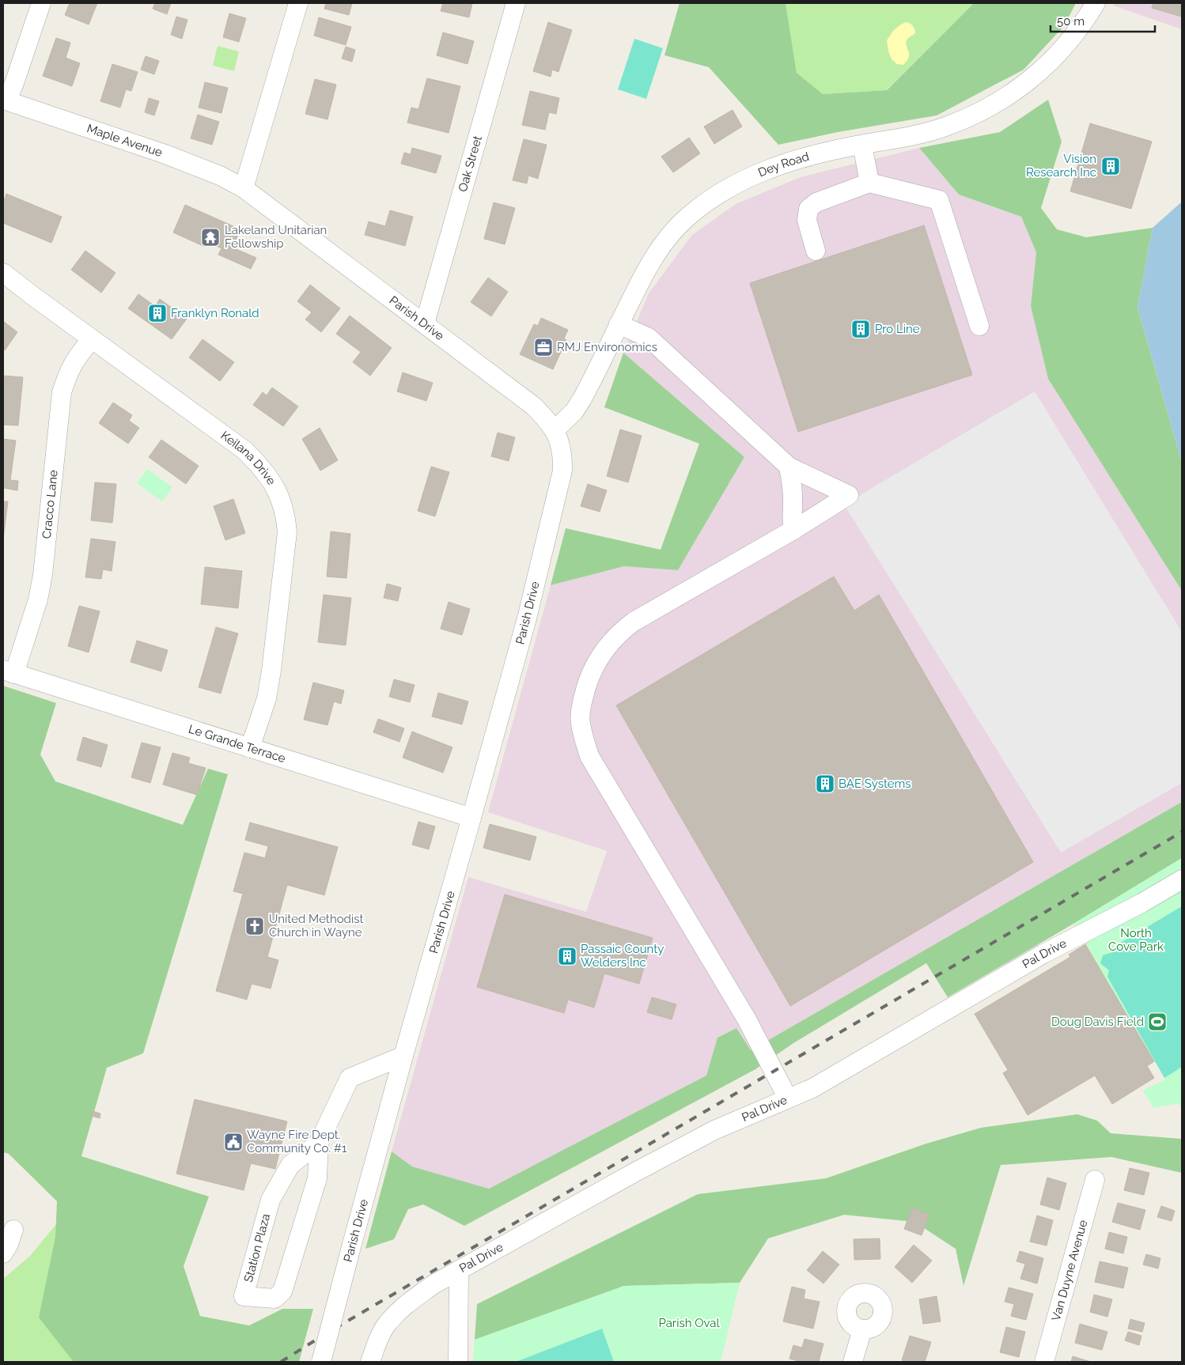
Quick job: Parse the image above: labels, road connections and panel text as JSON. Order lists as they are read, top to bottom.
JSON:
{
  "streets": {
    "street": [
      "Maple Avenue",
      "Oak Street",
      "Dey Road",
      "Parish Drive",
      "Keilana Drive",
      "Cracco Lane",
      "Le Grande Terrace",
      "Pal Drive",
      "Station Plaza",
      "Van Duyne Avenue"
    ]
  },
  "crossings": [
    ["Maple Avenue", "Parish Drive"],
    ["Oak Street", "Parish Drive"],
    ["Dey Road", "Parish Drive"],
    ["Parish Drive", "Le Grande Terrace"],
    ["Parish Drive", "Station Plaza"],
    ["Keilana Drive", "Cracco Lane"],
    ["Keilana Drive", "Le Grande Terrace"],
    ["Cracco Lane", "Le Grande Terrace"]
  ],
  "parks": ["North Cove Park", "Parish Oval"],
  "places": {
    "building": [
      "Vision Research Inc",
      "Franklyn Ronald",
      "Pro Line",
      "BAE Systems",
      "Passaic County Welders Inc"
    ],
    "temple": ["Lakeland Unitarian Fellowship"],
    "office": ["RMJ Environomics"],
    "church": ["United Methodist Church in Wayne"],
    "sports": ["Doug Davis Field"],
    "public building": ["Wayne Fire Dept. Community Co. #1"]
  },
  "scale_bar": "50 m"
}
